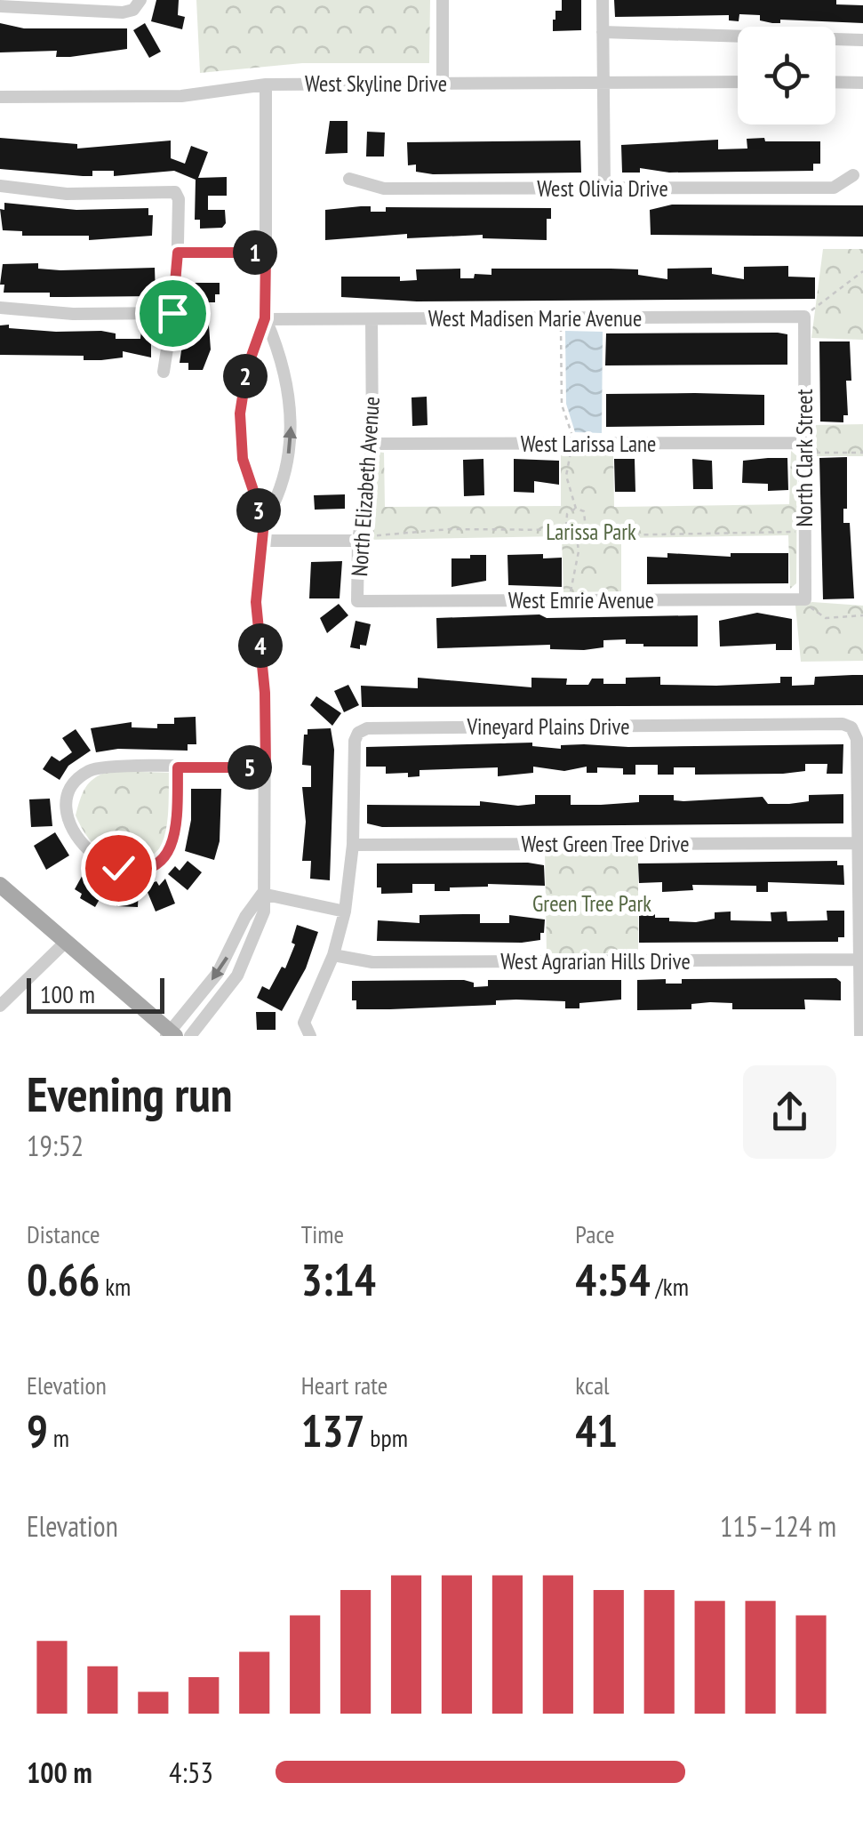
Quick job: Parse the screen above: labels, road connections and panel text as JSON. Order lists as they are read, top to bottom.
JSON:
{
  "streets": {
    "street": [
      "West Skyline Drive",
      "West Olivia Drive",
      "West Madisen Marie Avenue",
      "West Larissa Lane",
      "North Clark Street",
      "North Elizabeth Avenue",
      "West Emrie Avenue",
      "Vineyard Plains Drive",
      "West Green Tree Drive",
      "West Agrarian Hills Drive"
    ]
  },
  "crossings": [
    ["West Madisen Marie Avenue", "North Clark Street"],
    ["West Madisen Marie Avenue", "North Elizabeth Avenue"],
    ["West Larissa Lane", "North Clark Street"],
    ["West Larissa Lane", "North Elizabeth Avenue"],
    ["North Clark Street", "West Emrie Avenue"],
    ["North Elizabeth Avenue", "West Emrie Avenue"],
    ["Vineyard Plains Drive", "West Green Tree Drive"],
    ["Vineyard Plains Drive", "West Agrarian Hills Drive"]
  ],
  "parks": ["Larissa Park", "Green Tree Park"],
  "scale_bar": "100 m",
  "page": {
    "pins": [
      "1",
      "2",
      "3",
      "4",
      "5"
    ],
    "scale": "100 m",
    "heading": ["Evening run", "19:52"],
    "stats": [
      ["Distance", "0.66 km"],
      ["Time", "3:14"],
      ["Pace", "4:54 /km"],
      ["Elevation", "9 m"],
      ["Heart rate", "137 bpm"],
      ["kcal", "41"]
    ],
    "chart": ["Elevation", "115–124 m"],
    "list": [
      {
        "name": "100 m",
        "note": "4:53"
      }
    ]
  }
}
